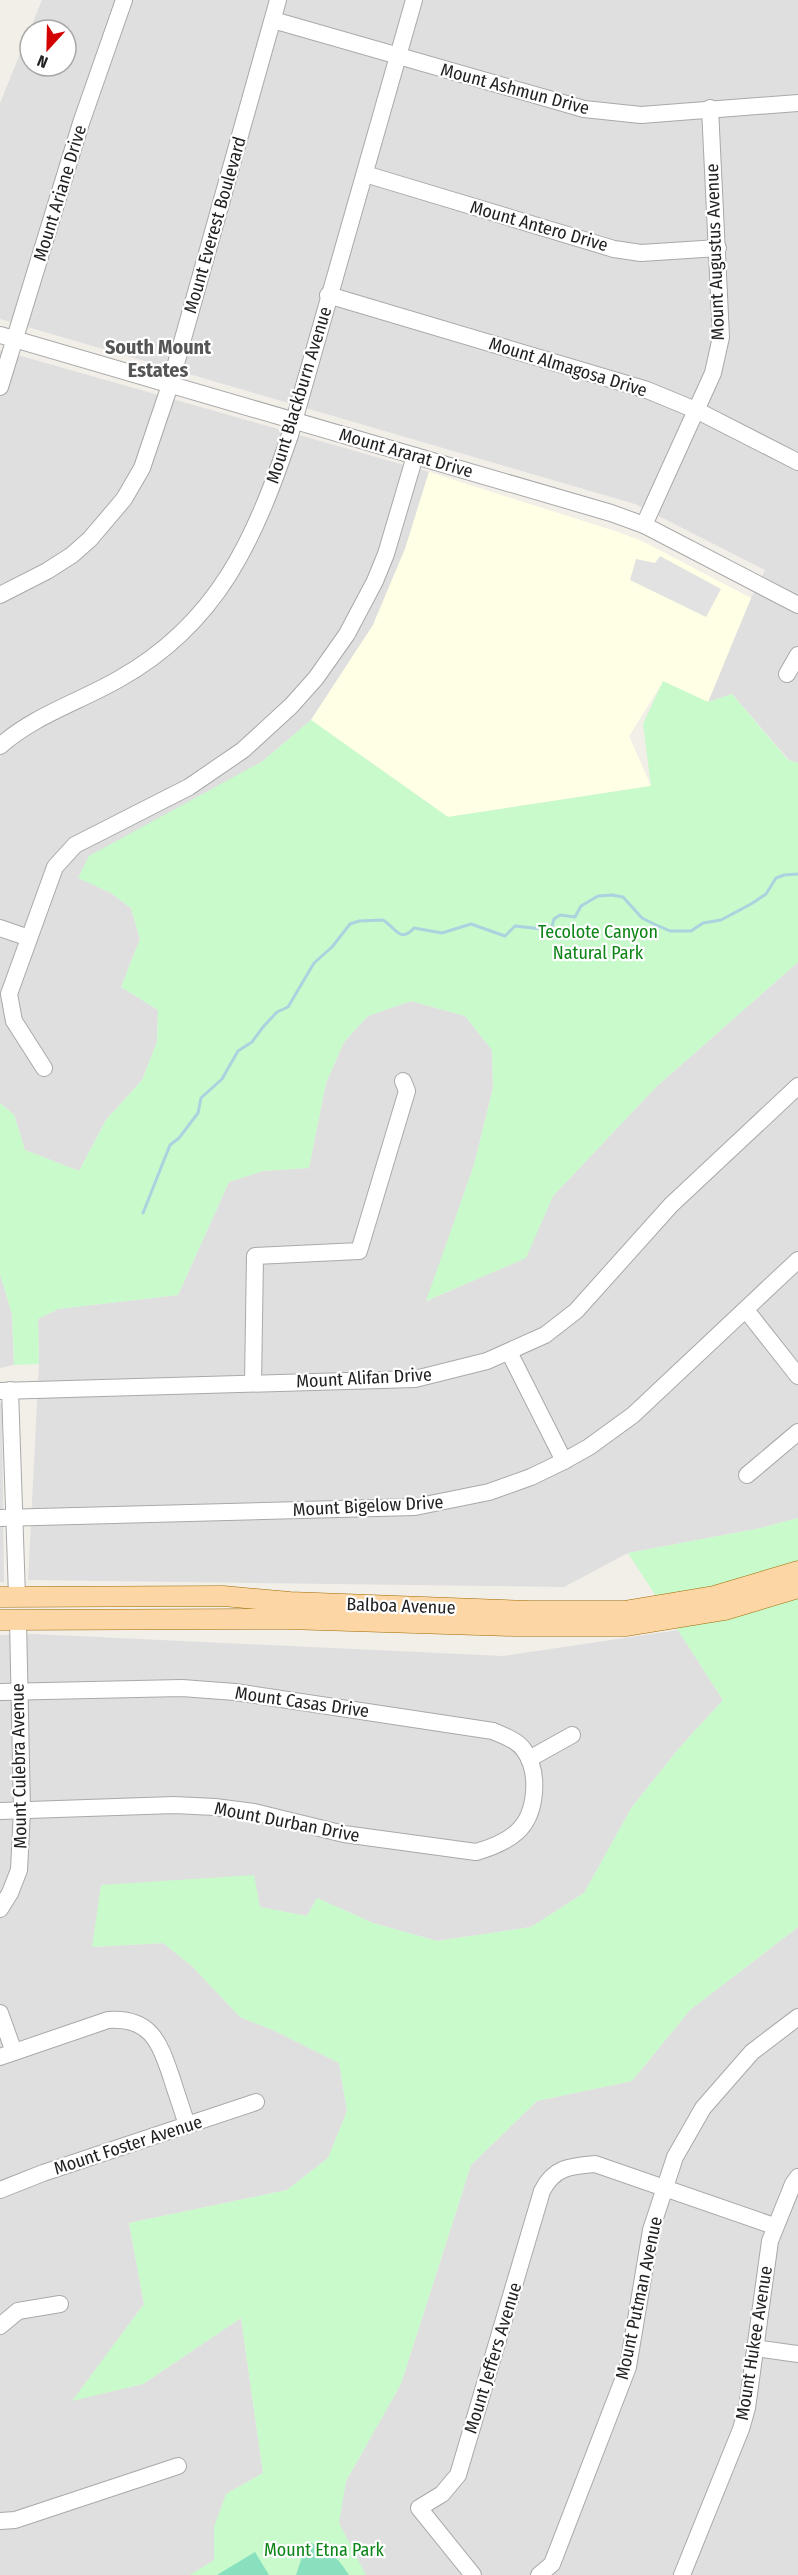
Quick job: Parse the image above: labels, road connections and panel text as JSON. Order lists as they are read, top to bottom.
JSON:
{
  "streets": {
    "main road": ["Balboa Avenue"],
    "street": [
      "Mount Ashmun Drive",
      "Mount Ariane Drive",
      "Mount Everest Boulevard",
      "Mount Antero Drive",
      "Mount Augustus Avenue",
      "Mount Almagosa Drive",
      "Mount Blackburn Avenue",
      "Mount Ararat Drive",
      "Mount Alifan Drive",
      "Mount Bigelow Drive",
      "Mount Casas Drive",
      "Mount Culebra Avenue",
      "Mount Durban Drive",
      "Mount Foster Avenue",
      "Mount Putman Avenue",
      "Mount Hukee Avenue",
      "Mount Jeffers Avenue"
    ]
  },
  "crossings": [
    ["Mount Ashmun Drive", "Mount Everest Boulevard"],
    ["Mount Ashmun Drive", "Mount Augustus Avenue"],
    ["Mount Ashmun Drive", "Mount Blackburn Avenue"],
    ["Mount Ariane Drive", "Mount Ararat Drive"],
    ["Mount Everest Boulevard", "Mount Ararat Drive"],
    ["Mount Antero Drive", "Mount Augustus Avenue"],
    ["Mount Antero Drive", "Mount Blackburn Avenue"],
    ["Mount Augustus Avenue", "Mount Almagosa Drive"],
    ["Mount Augustus Avenue", "Mount Ararat Drive"],
    ["Mount Almagosa Drive", "Mount Blackburn Avenue"],
    ["Mount Blackburn Avenue", "Mount Ararat Drive"],
    ["Balboa Avenue", "Mount Culebra Avenue"],
    ["Mount Casas Drive", "Mount Culebra Avenue"],
    ["Mount Casas Drive", "Mount Durban Drive"],
    ["Mount Culebra Avenue", "Mount Durban Drive"],
    ["Mount Putman Avenue", "Mount Jeffers Avenue"]
  ],
  "districts": ["South Mount Estates"],
  "parks": ["Tecolote Canyon Natural Park", "Mount Etna Park"],
  "north": "bottom"
}
